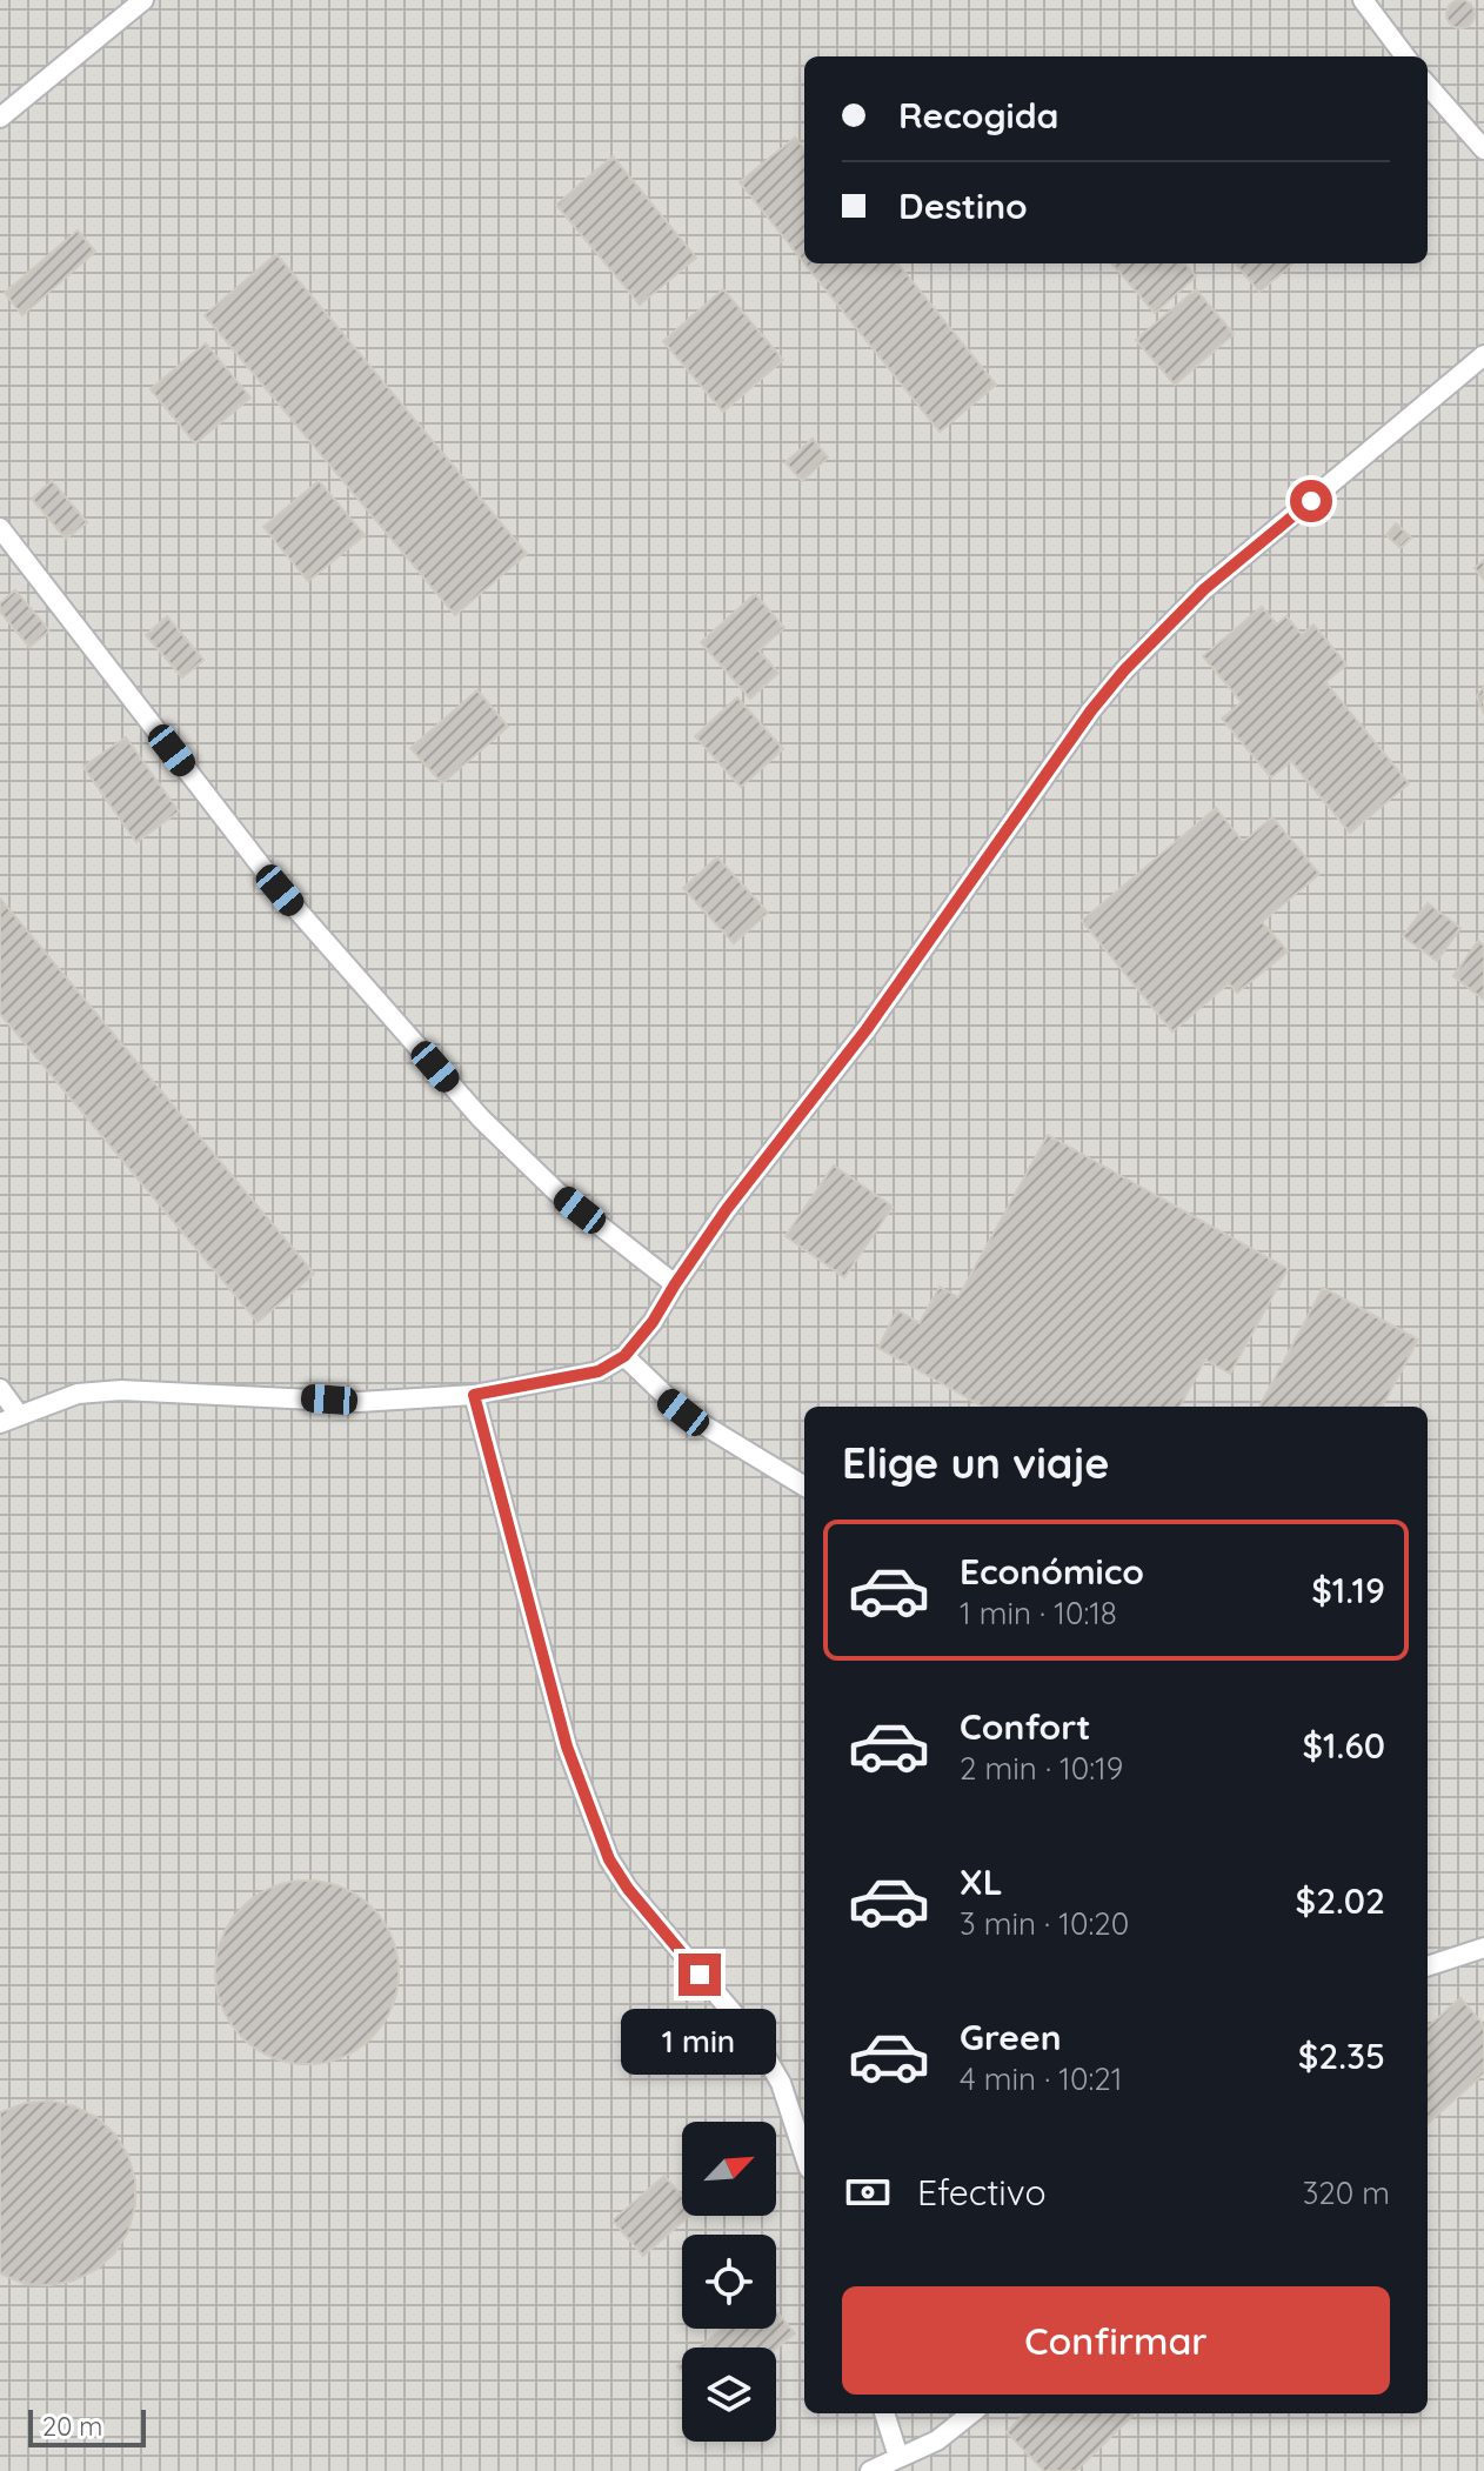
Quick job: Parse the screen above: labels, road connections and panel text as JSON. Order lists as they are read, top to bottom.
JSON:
{
  "scale_bar": "20 m",
  "north": "top right",
  "page": {
    "banner": ["Recogida", "Destino"],
    "heading": "Elige un viaje",
    "list": [
      {
        "name": "Económico",
        "note": "1 min · 10:18",
        "value": "$1.19"
      },
      {
        "name": "Confort",
        "note": "2 min · 10:19",
        "value": "$1.60"
      },
      {
        "name": "XL",
        "note": "3 min · 10:20",
        "value": "$2.02"
      },
      {
        "name": "Green",
        "note": "4 min · 10:21",
        "value": "$2.35"
      }
    ],
    "bubble": "1 min",
    "pay": ["Efectivo", "320 m"],
    "buttons": "Confirmar",
    "scale": "20 m"
  }
}
